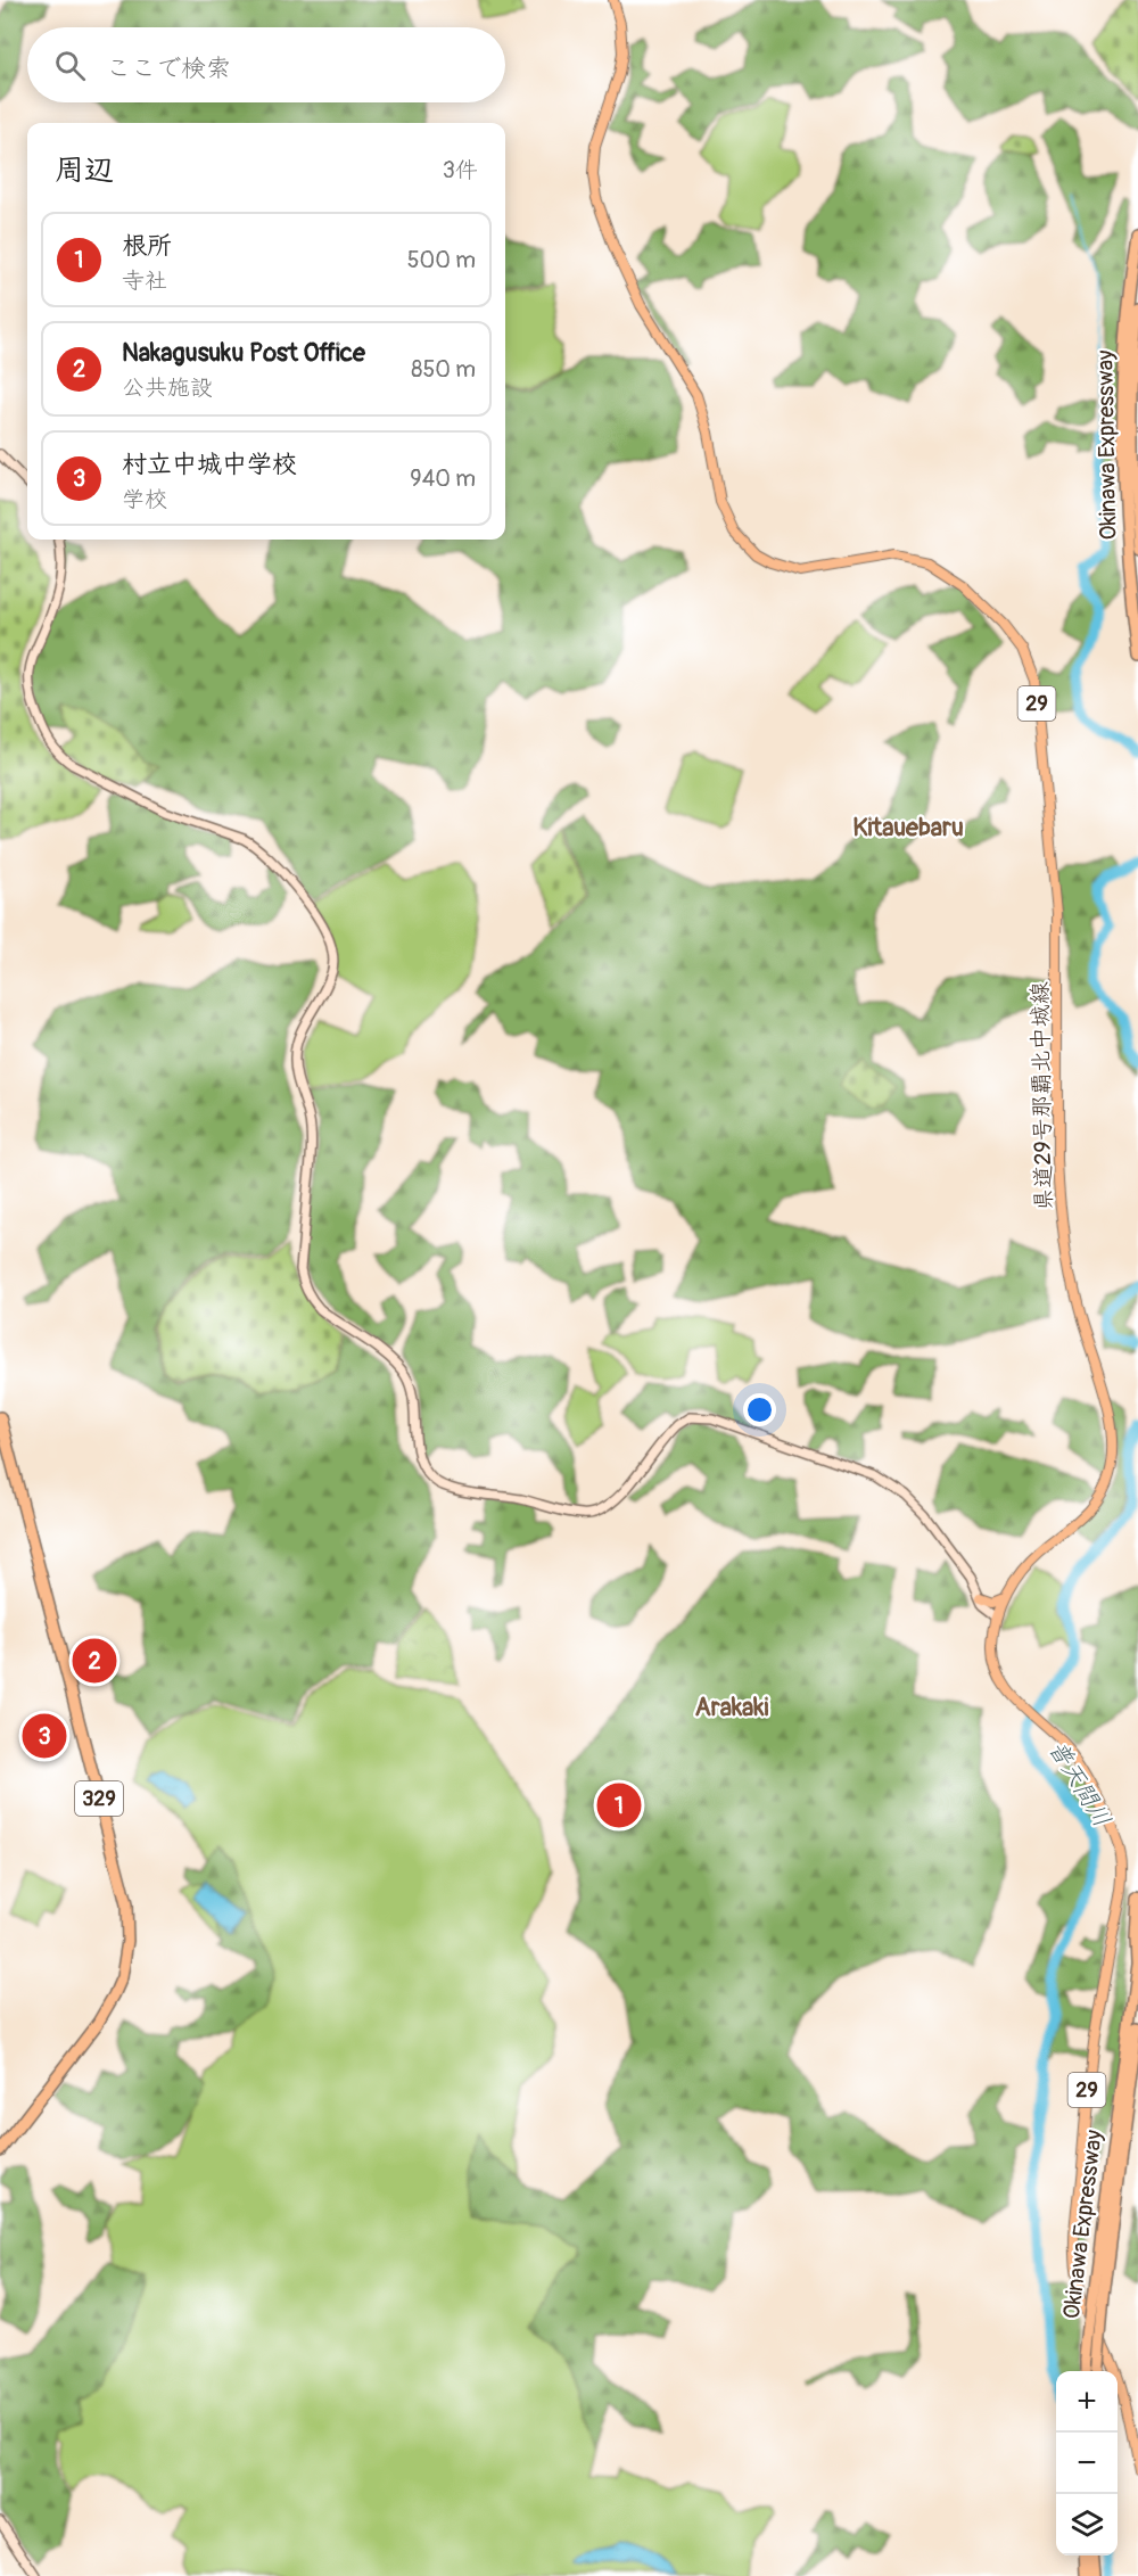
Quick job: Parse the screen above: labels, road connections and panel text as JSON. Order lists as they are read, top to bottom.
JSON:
{
  "streets": {
    "highway": ["Okinawa Expressway", "329"],
    "main road": ["29", "県道29号那覇北中城線"]
  },
  "districts": ["Kitauebaru", "Arakaki"],
  "water": ["普天間川"],
  "page": {
    "search": "ここで検索",
    "heading": ["周辺", "3件"],
    "list": [
      {
        "mark": "1",
        "name": "根所",
        "note": "寺社",
        "value": "500 m"
      },
      {
        "mark": "2",
        "name": "Nakagusuku Post Office",
        "note": "公共施設",
        "value": "850 m"
      },
      {
        "mark": "3",
        "name": "村立中城中学校",
        "note": "学校",
        "value": "940 m"
      }
    ],
    "pins": ["2", "3", "1"],
    "map_buttons": ["+", "−"]
  }
}
